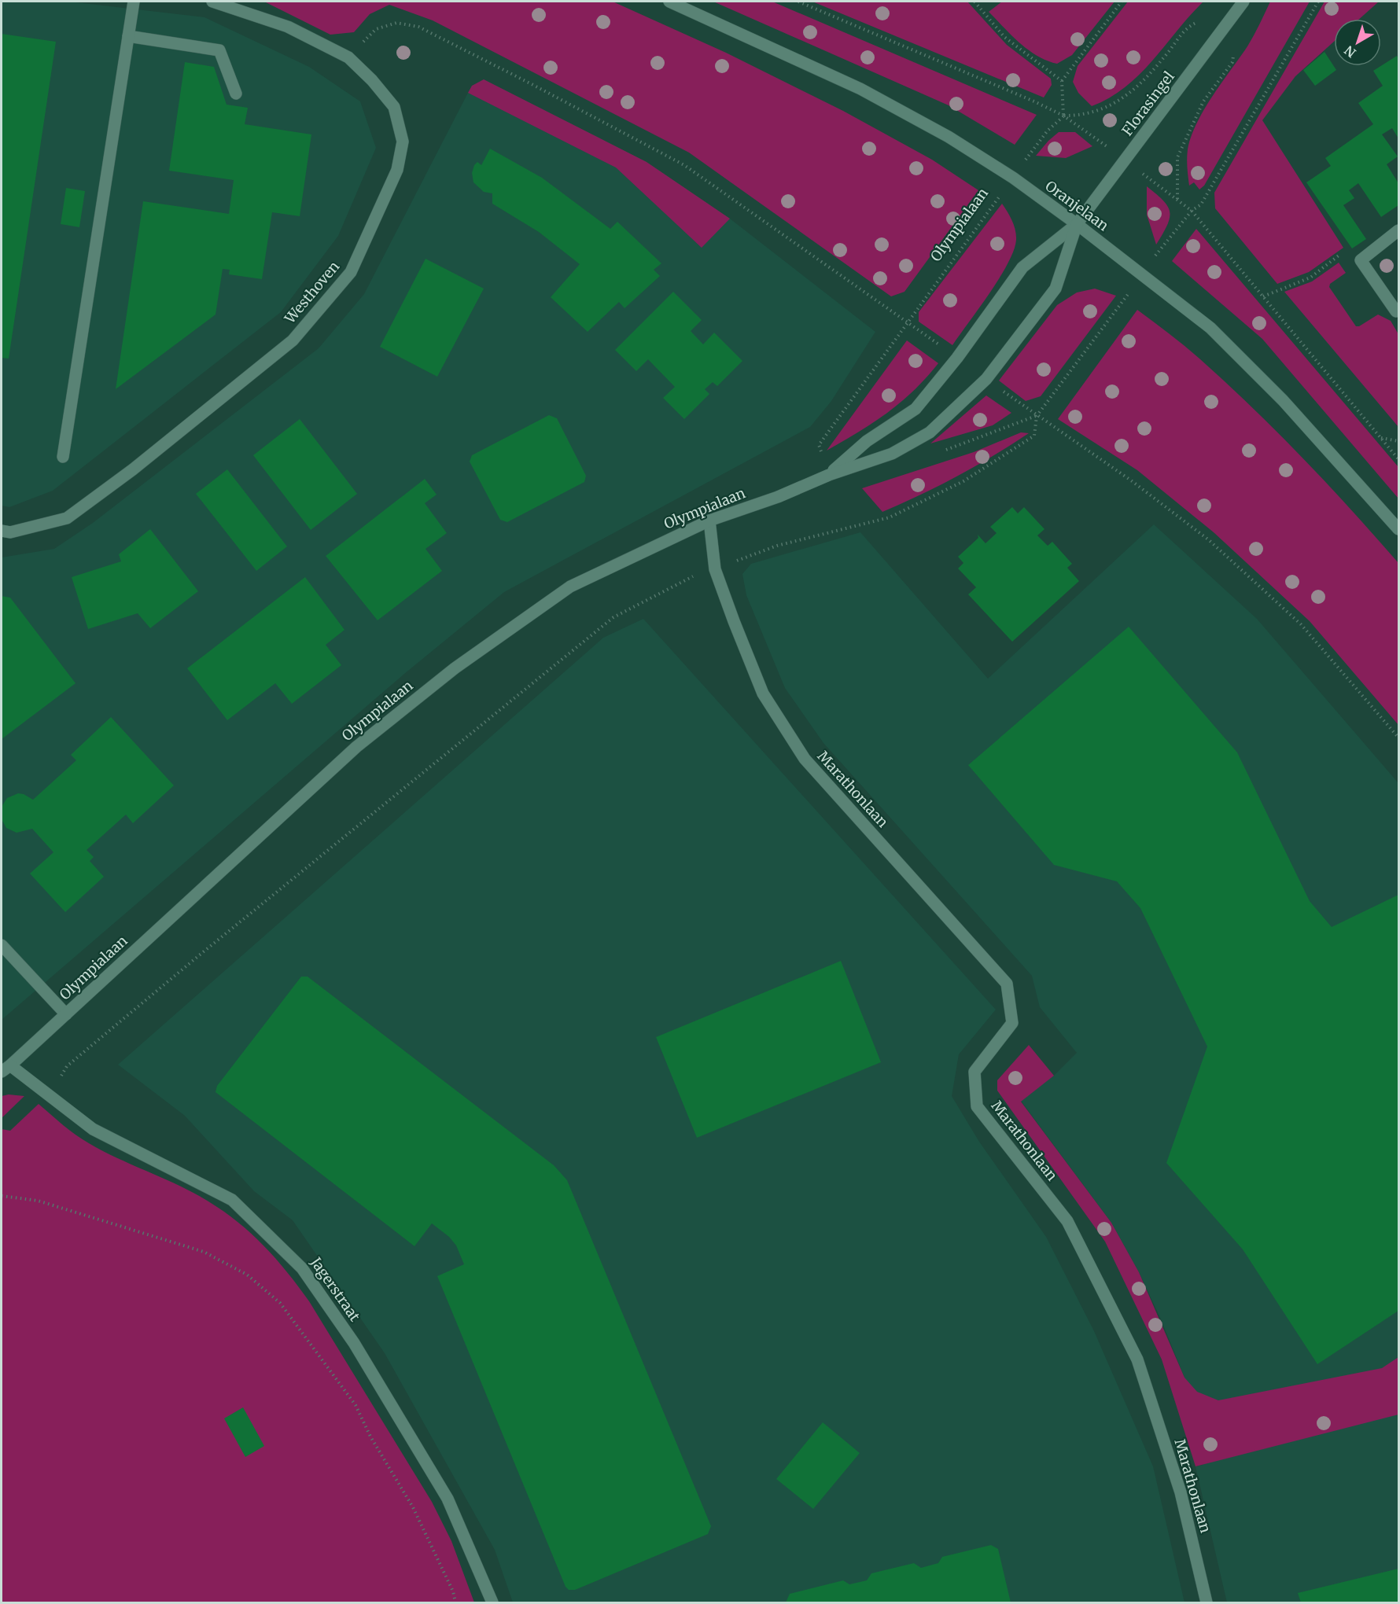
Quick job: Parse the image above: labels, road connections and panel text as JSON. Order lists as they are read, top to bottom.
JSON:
{
  "streets": {
    "street": [
      "Florasingel",
      "Oranjelaan",
      "Olympialaan",
      "Westhoven",
      "Marathonlaan",
      "Jagerstraat"
    ]
  },
  "crossings": [
    ["Florasingel", "Oranjelaan"],
    ["Florasingel", "Olympialaan"],
    ["Oranjelaan", "Olympialaan"],
    ["Olympialaan", "Marathonlaan"],
    ["Olympialaan", "Jagerstraat"]
  ],
  "north": "bottom left"
}
